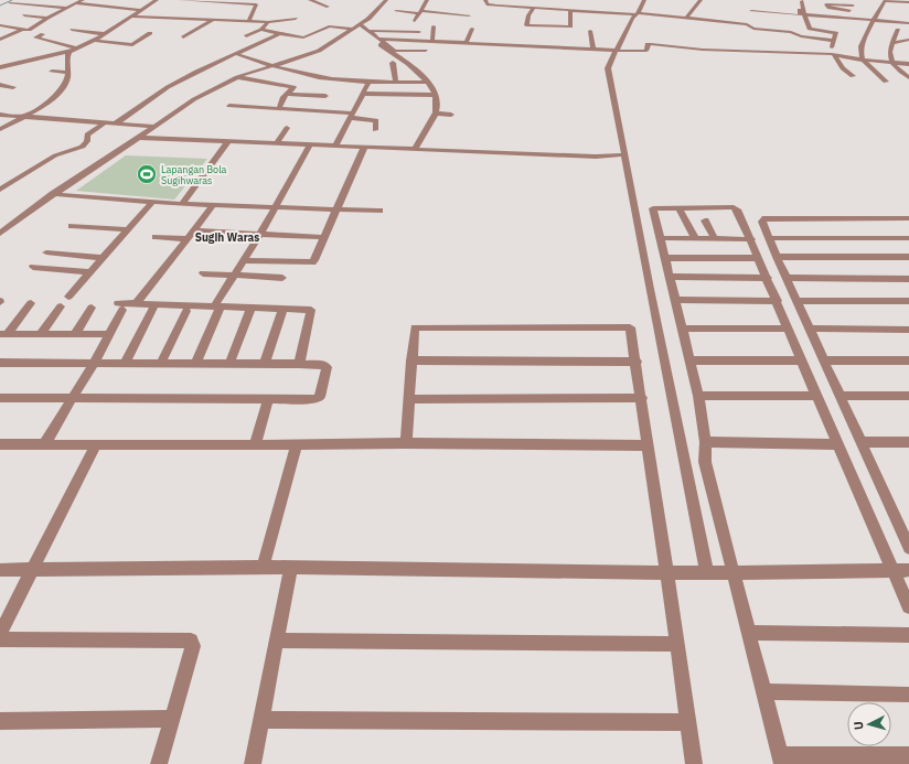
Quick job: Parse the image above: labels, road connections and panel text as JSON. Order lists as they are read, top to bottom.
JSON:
{
  "districts": ["Sugih Waras"],
  "places": {
    "sports": ["Lapangan Bola Sugihwaras"]
  },
  "north": "left"
}
